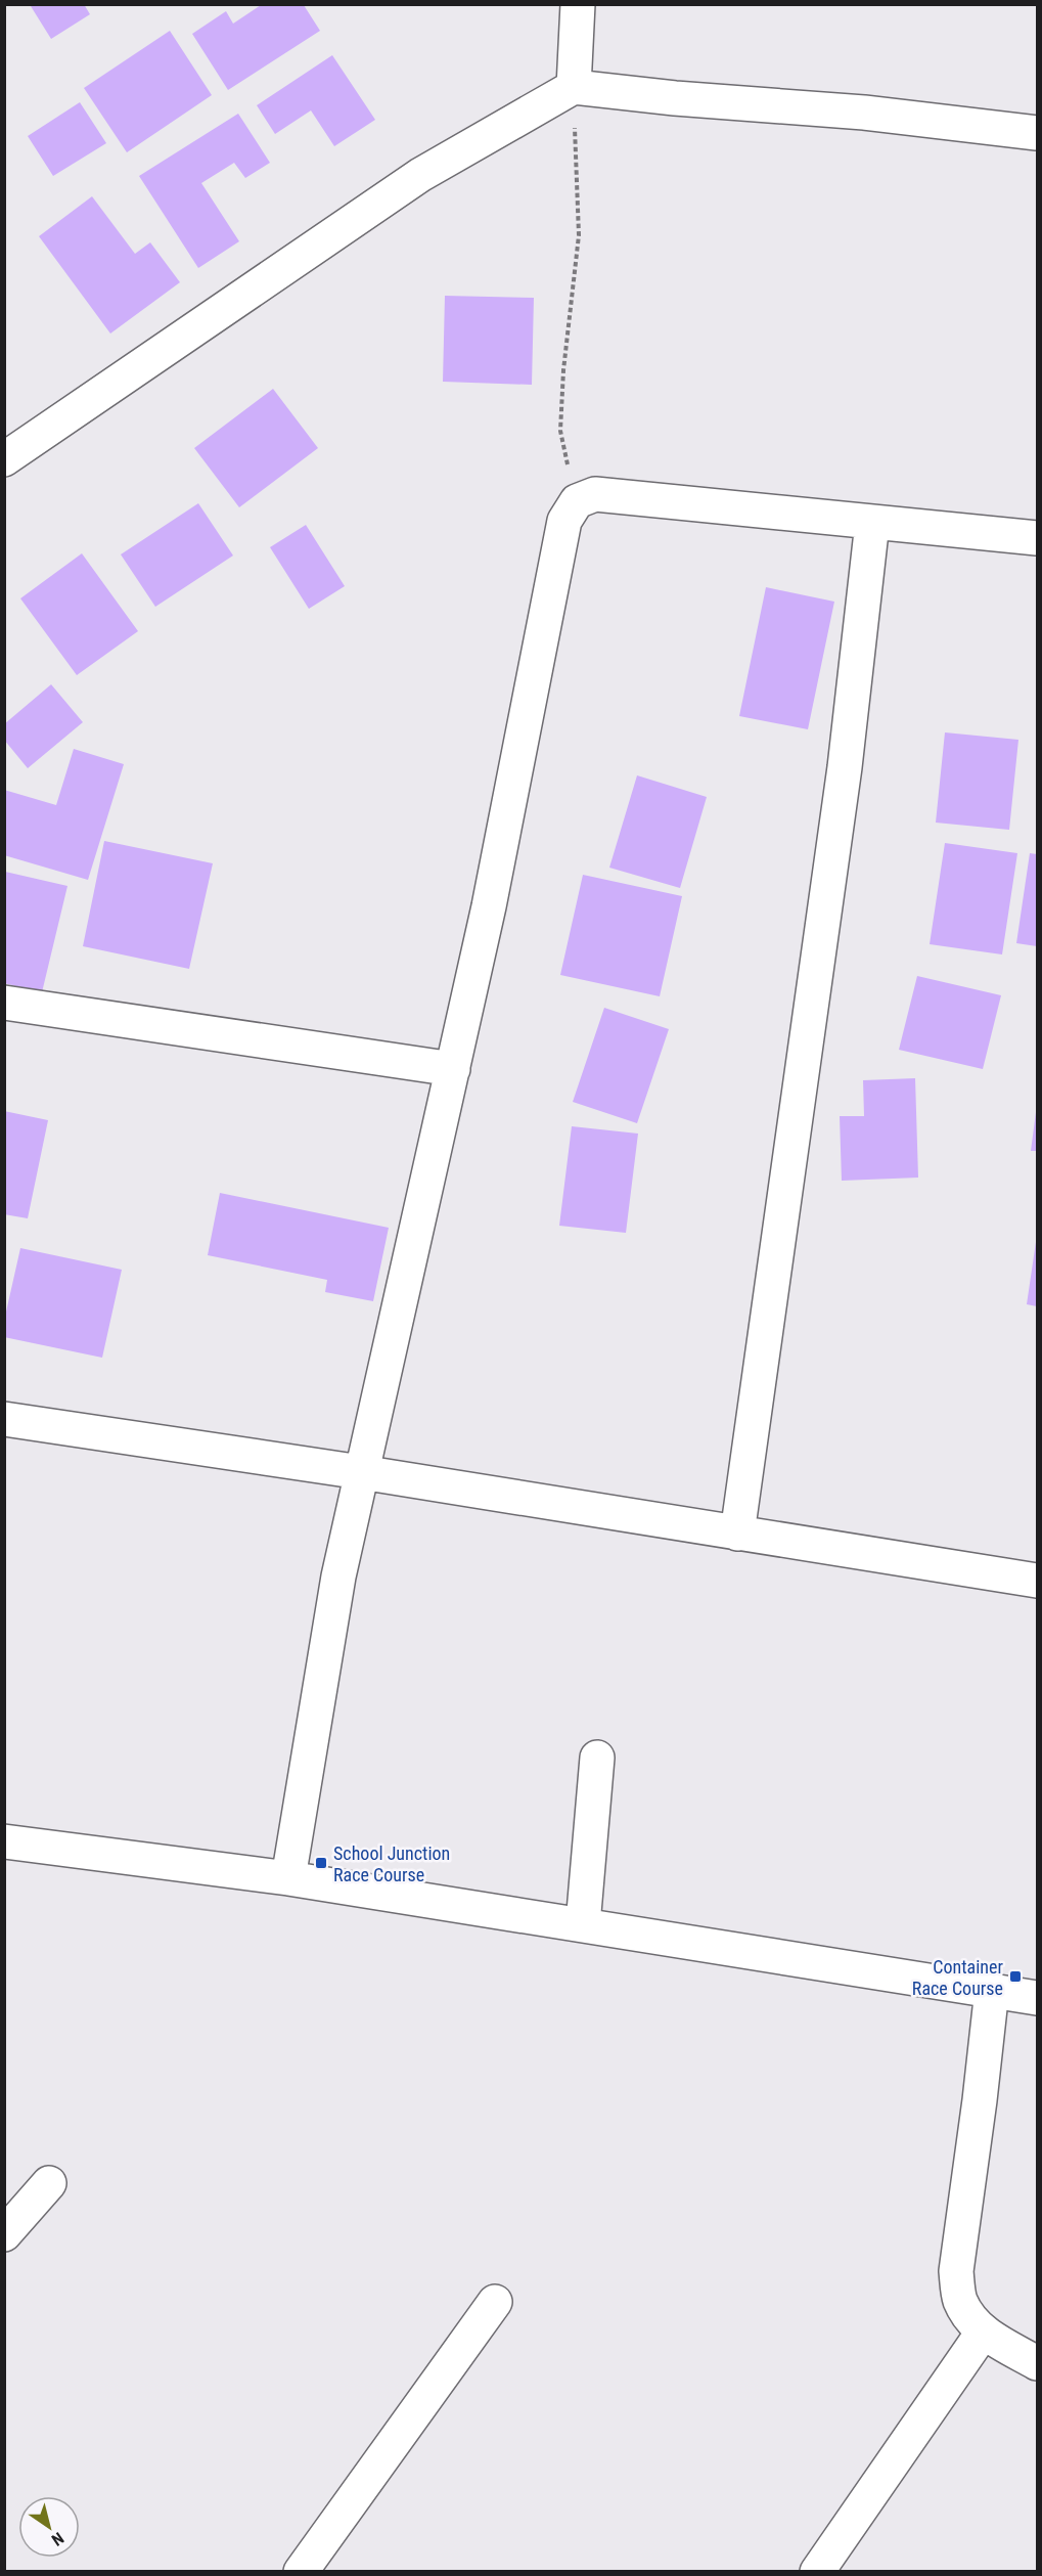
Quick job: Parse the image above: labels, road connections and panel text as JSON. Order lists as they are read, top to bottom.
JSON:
{
  "places": {
    "transit": ["School Junction Race Course", "Container Race Course"]
  },
  "north": "bottom right"
}
